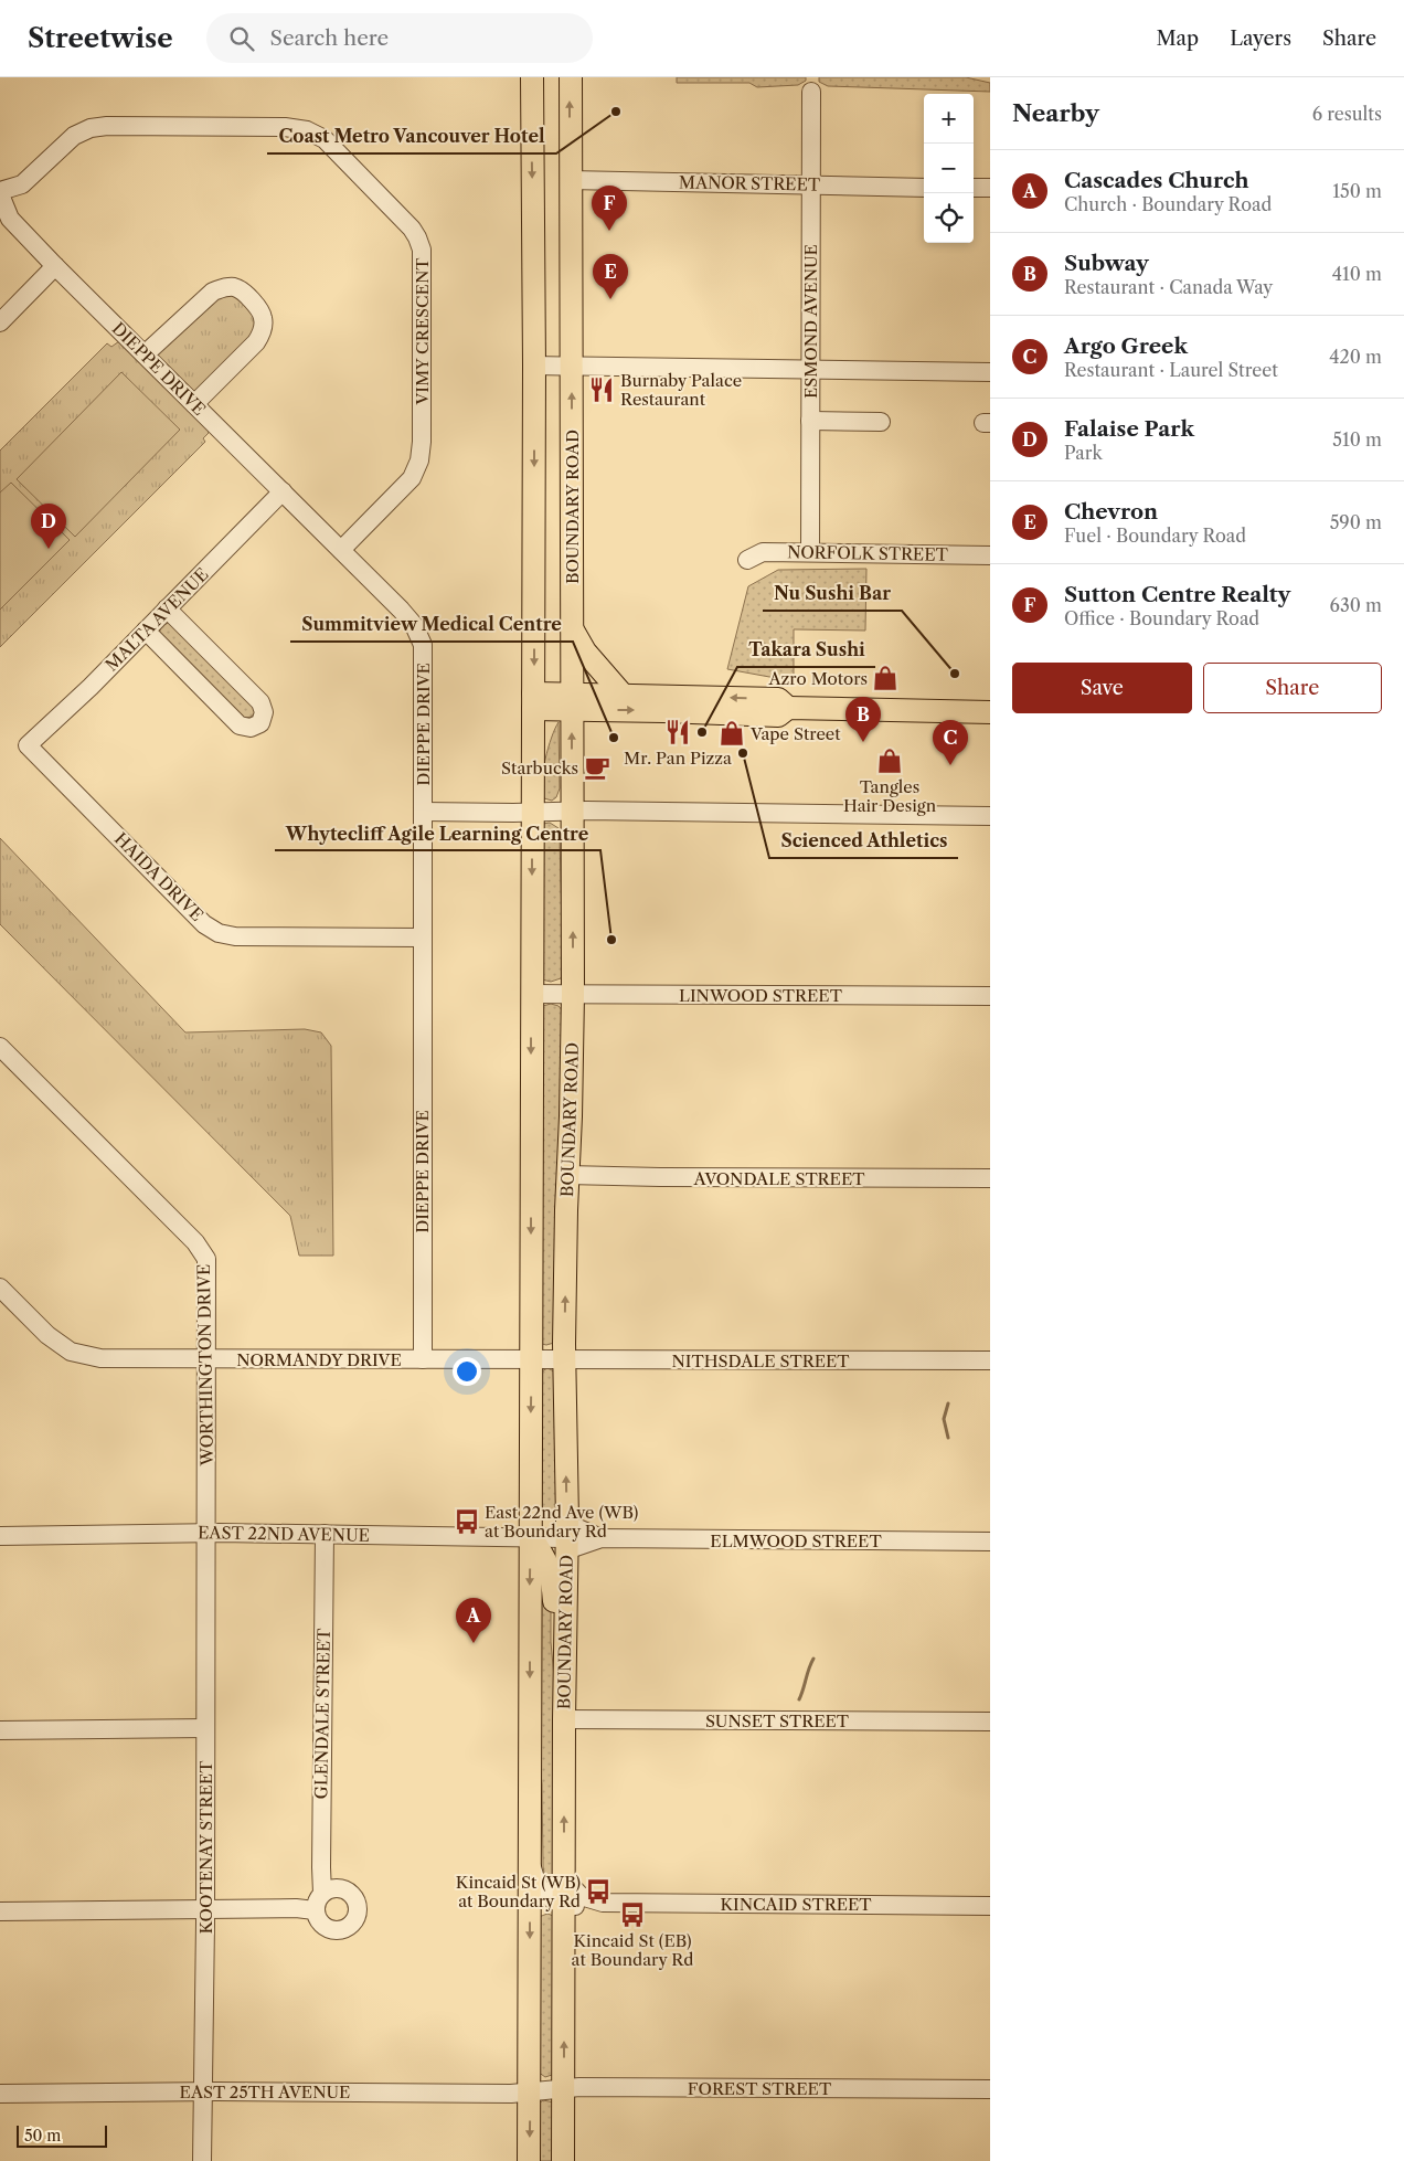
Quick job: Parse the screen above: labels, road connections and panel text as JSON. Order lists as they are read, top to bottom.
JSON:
{
  "streets": {
    "main road": ["BOUNDARY ROAD"],
    "street": [
      "MANOR STREET",
      "ESMOND AVENUE",
      "VIMY CRESCENT",
      "DIEPPE DRIVE",
      "NORFOLK STREET",
      "MALTA AVENUE",
      "HAIDA DRIVE",
      "LINWOOD STREET",
      "AVONDALE STREET",
      "NORMANDY DRIVE",
      "NITHSDALE STREET",
      "WORTHINGTON DRIVE",
      "EAST 22ND AVENUE",
      "ELMWOOD STREET",
      "GLENDALE STREET",
      "SUNSET STREET",
      "KOOTENAY STREET",
      "KINCAID STREET",
      "FOREST STREET",
      "EAST 25TH AVENUE"
    ]
  },
  "crossings": [
    ["MANOR STREET", "ESMOND AVENUE"],
    ["MANOR STREET", "BOUNDARY ROAD"],
    ["ESMOND AVENUE", "NORFOLK STREET"],
    ["VIMY CRESCENT", "DIEPPE DRIVE"],
    ["DIEPPE DRIVE", "MALTA AVENUE"],
    ["DIEPPE DRIVE", "HAIDA DRIVE"],
    ["DIEPPE DRIVE", "NORMANDY DRIVE"],
    ["BOUNDARY ROAD", "LINWOOD STREET"],
    ["BOUNDARY ROAD", "AVONDALE STREET"],
    ["BOUNDARY ROAD", "NORMANDY DRIVE"],
    ["BOUNDARY ROAD", "NITHSDALE STREET"],
    ["BOUNDARY ROAD", "EAST 22ND AVENUE"],
    ["BOUNDARY ROAD", "ELMWOOD STREET"],
    ["BOUNDARY ROAD", "SUNSET STREET"],
    ["BOUNDARY ROAD", "KINCAID STREET"],
    ["BOUNDARY ROAD", "FOREST STREET"],
    ["BOUNDARY ROAD", "EAST 25TH AVENUE"],
    ["MALTA AVENUE", "HAIDA DRIVE"],
    ["NORMANDY DRIVE", "NITHSDALE STREET"],
    ["NORMANDY DRIVE", "WORTHINGTON DRIVE"],
    ["WORTHINGTON DRIVE", "EAST 22ND AVENUE"],
    ["WORTHINGTON DRIVE", "KOOTENAY STREET"],
    ["EAST 22ND AVENUE", "ELMWOOD STREET"],
    ["EAST 22ND AVENUE", "GLENDALE STREET"],
    ["EAST 22ND AVENUE", "KOOTENAY STREET"],
    ["KOOTENAY STREET", "EAST 25TH AVENUE"],
    ["FOREST STREET", "EAST 25TH AVENUE"]
  ],
  "places": {
    "other": [
      "Coast Metro Vancouver Hotel",
      "Nu Sushi Bar",
      "Takara Sushi",
      "Summitview Medical Centre",
      "Scienced Athletics",
      "Whytecliff Agile Learning Centre"
    ],
    "restaurant": ["Burnaby Palace Restaurant", "Mr. Pan Pizza"],
    "shop": ["Azro Motors", "Vape Street", "Tangles Hair Design"],
    "cafe": ["Starbucks"],
    "bus stop": ["East 22nd Ave (WB) at Boundary Rd", "Kincaid St (WB) at Boundary Rd", "Kincaid St (EB) at Boundary Rd"]
  },
  "scale_bar": "50 m",
  "page": {
    "header": "Streetwise",
    "search": "Search here",
    "nav": ["Map", "Layers", "Share"],
    "heading": ["Nearby", "6 results"],
    "map_buttons": ["+", "−"],
    "list": [
      {
        "mark": "A",
        "name": "Cascades Church",
        "note": "Church · Boundary Road",
        "value": "150 m"
      },
      {
        "mark": "B",
        "name": "Subway",
        "note": "Restaurant · Canada Way",
        "value": "410 m"
      },
      {
        "mark": "C",
        "name": "Argo Greek",
        "note": "Restaurant · Laurel Street",
        "value": "420 m"
      },
      {
        "mark": "D",
        "name": "Falaise Park",
        "note": "Park",
        "value": "510 m"
      },
      {
        "mark": "E",
        "name": "Chevron",
        "note": "Fuel · Boundary Road",
        "value": "590 m"
      },
      {
        "mark": "F",
        "name": "Sutton Centre Realty",
        "note": "Office · Boundary Road",
        "value": "630 m"
      }
    ],
    "pins": [
      "F",
      "E",
      "D",
      "B",
      "C",
      "A"
    ],
    "buttons": ["Save", "Share"],
    "scale": "50 m"
  }
}
